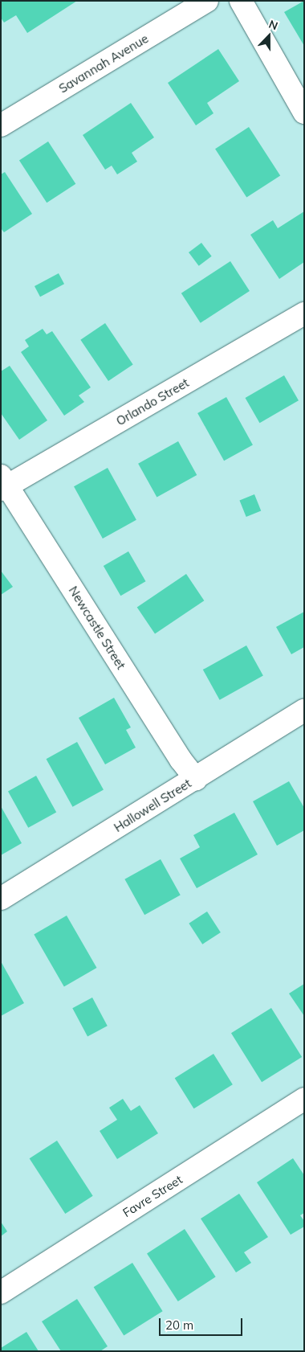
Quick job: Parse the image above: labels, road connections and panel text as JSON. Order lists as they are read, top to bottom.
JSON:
{
  "streets": {
    "street": [
      "Savannah Avenue",
      "Orlando Street",
      "Newcastle Street",
      "Hallowell Street",
      "Favre Street"
    ]
  },
  "crossings": [
    ["Orlando Street", "Newcastle Street"],
    ["Newcastle Street", "Hallowell Street"]
  ],
  "scale_bar": "20 m",
  "north": "top"
}
